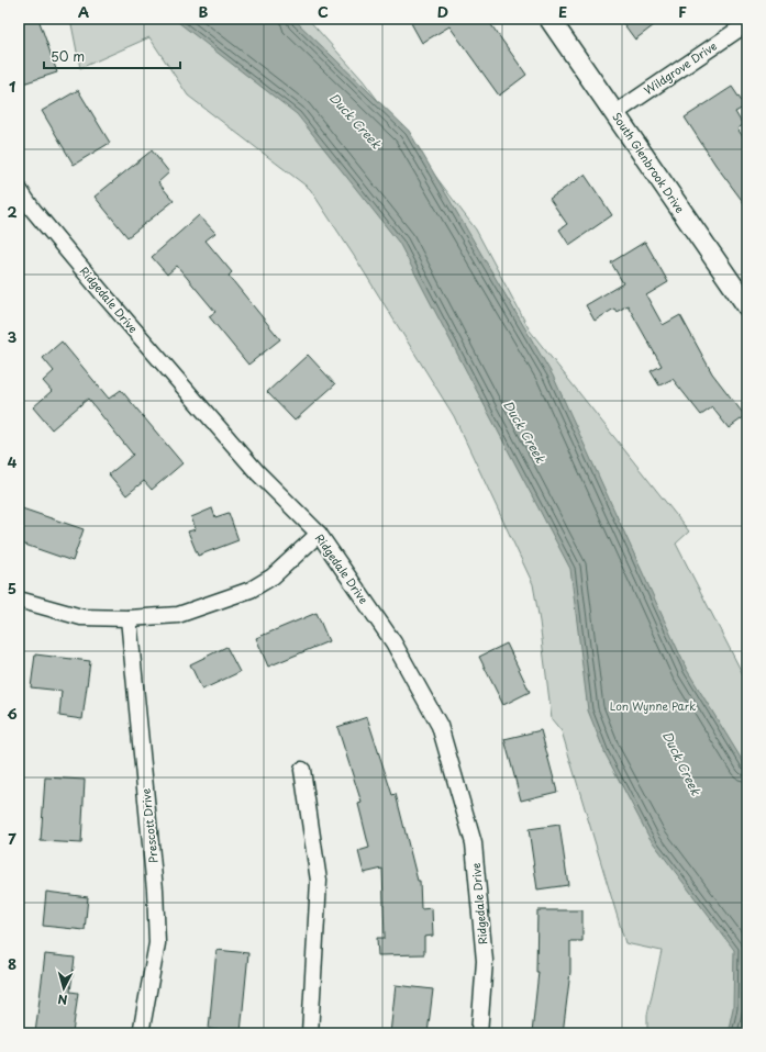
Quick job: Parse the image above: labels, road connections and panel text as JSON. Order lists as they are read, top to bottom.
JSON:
{
  "streets": {
    "street": [
      "Wildgrove Drive",
      "South Glenbrook Drive",
      "Ridgedale Drive",
      "Prescott Drive"
    ]
  },
  "crossings": [
    ["Wildgrove Drive", "South Glenbrook Drive"]
  ],
  "water": ["Duck Creek"],
  "parks": ["Lon Wynne Park"],
  "scale_bar": "50 m",
  "north": "bottom",
  "grid": {
    "columns": [
      "A",
      "B",
      "C",
      "D",
      "E",
      "F"
    ],
    "rows": [
      "1",
      "2",
      "3",
      "4",
      "5",
      "6",
      "7",
      "8"
    ]
  }
}
